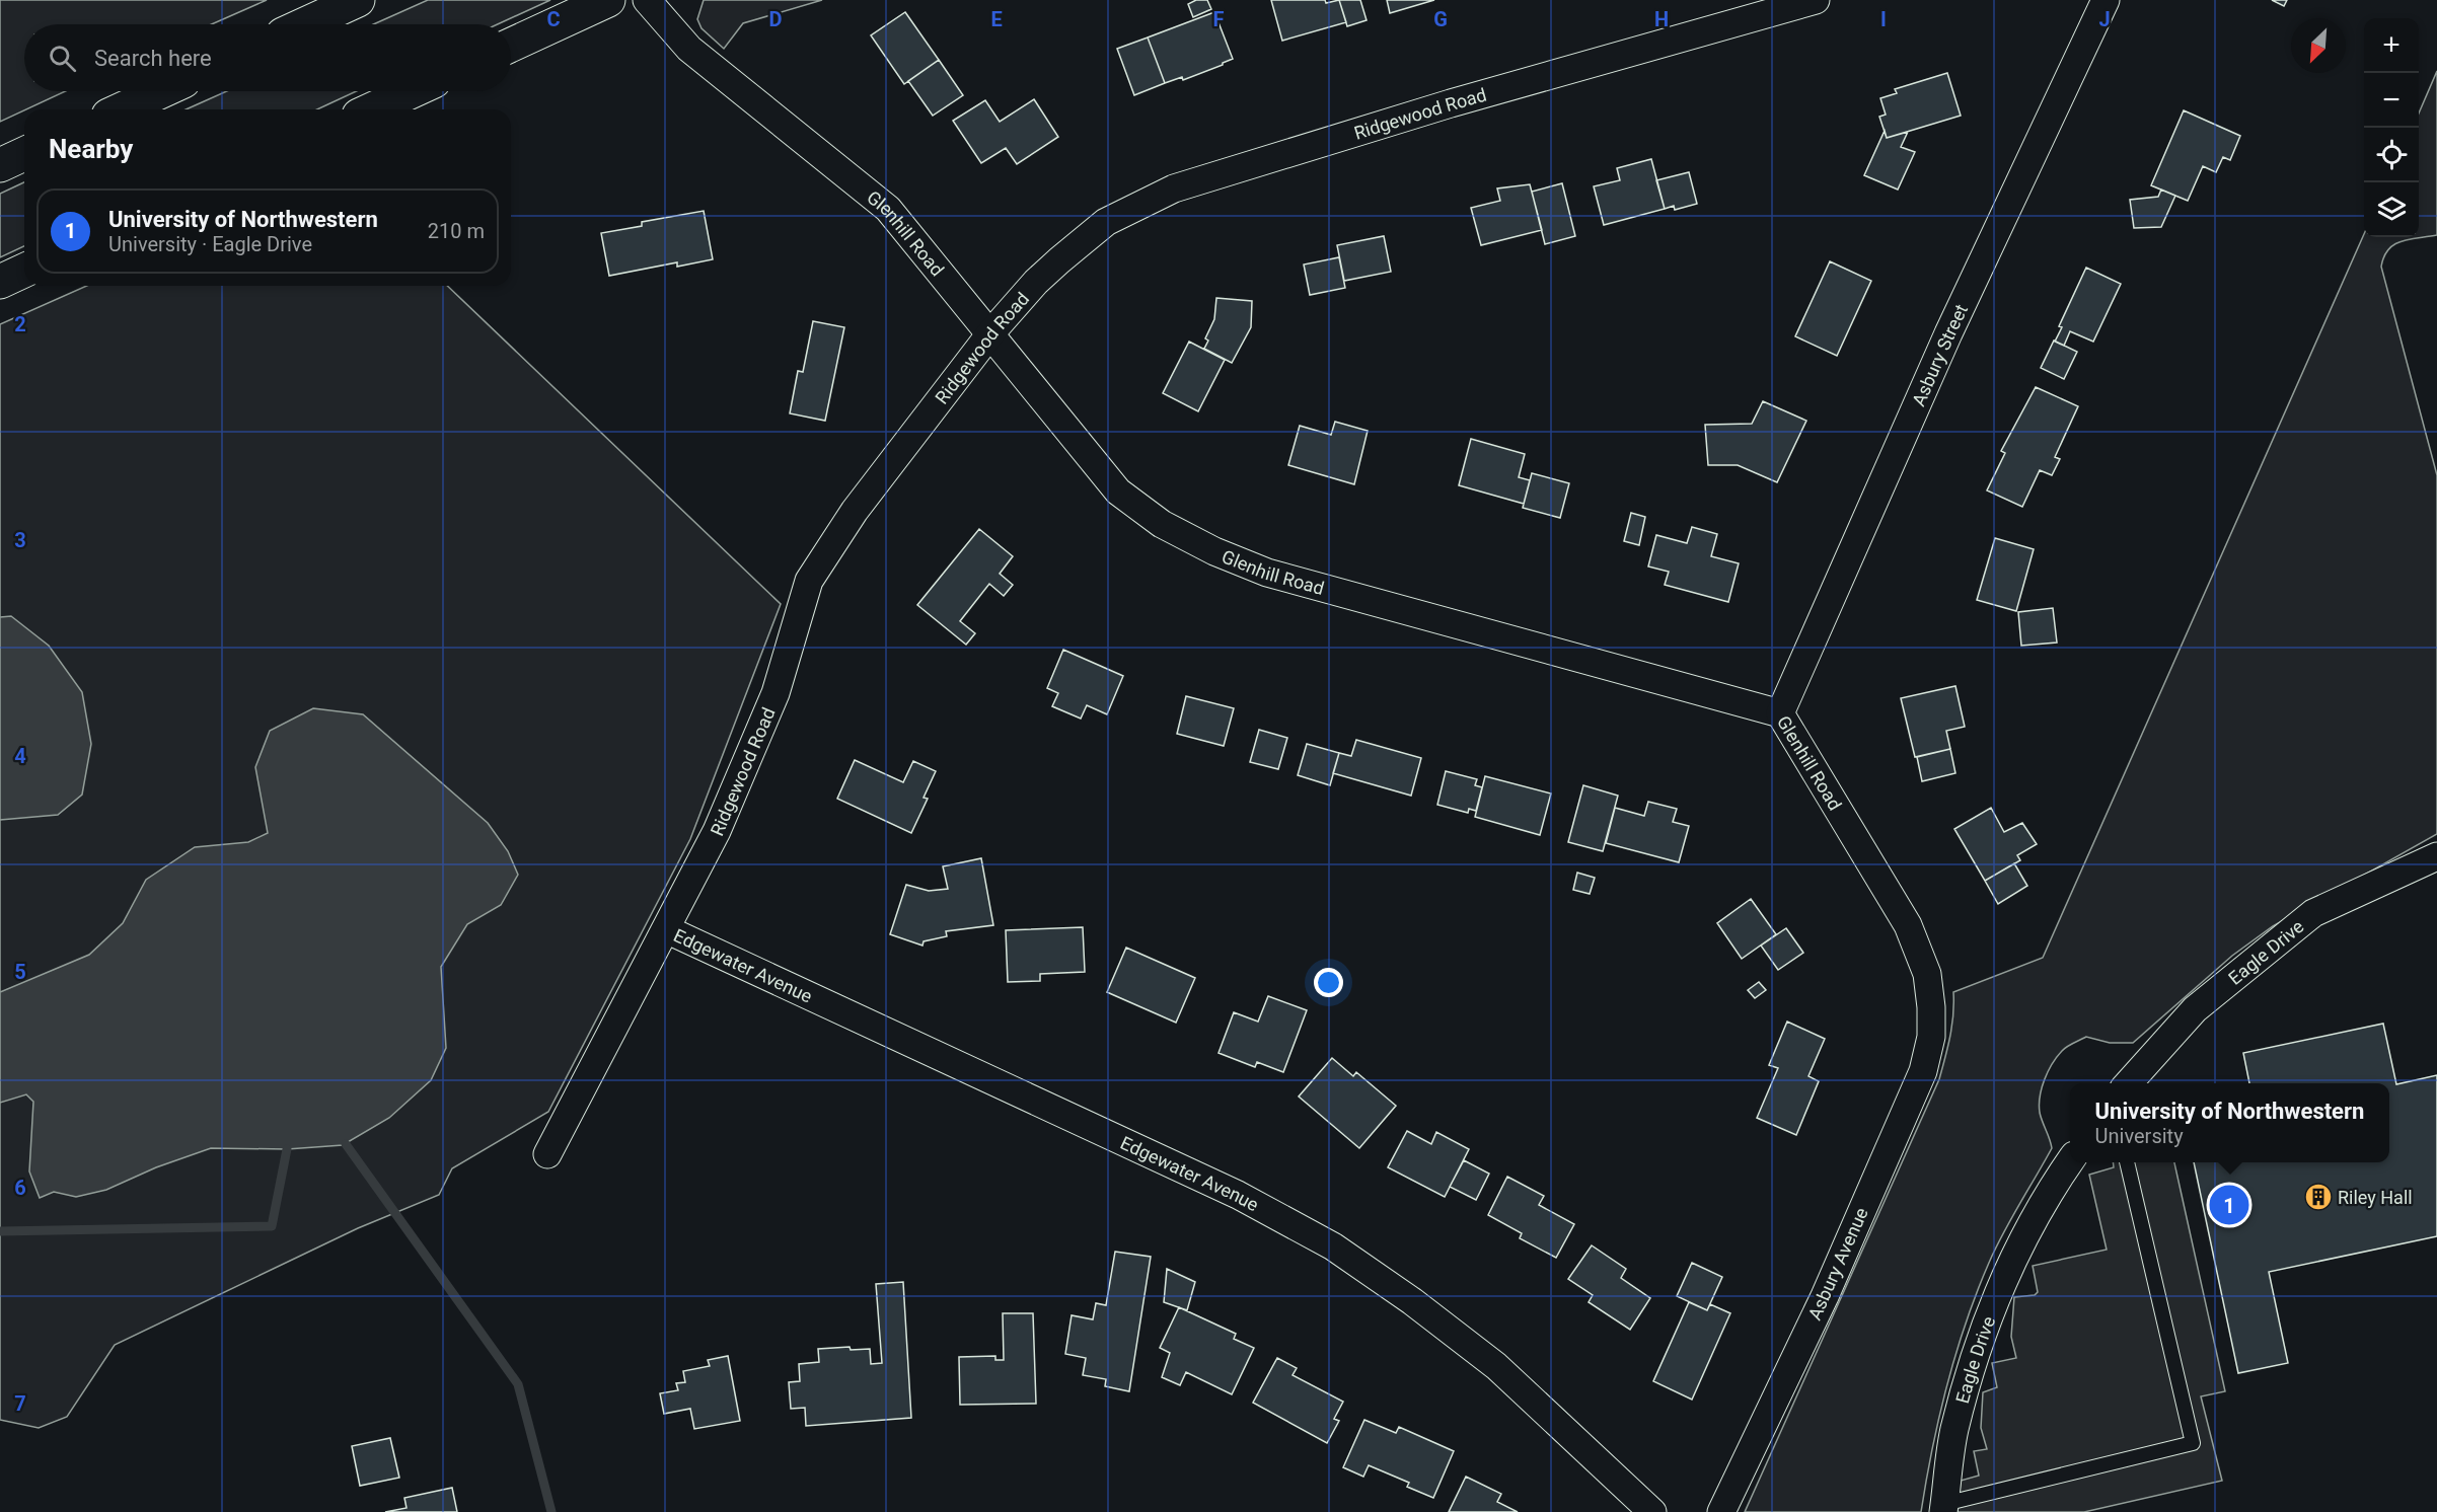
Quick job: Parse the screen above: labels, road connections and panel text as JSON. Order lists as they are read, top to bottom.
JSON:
{
  "streets": {
    "street": [
      "Ridgewood Road",
      "Glenhill Road",
      "Asbury Street",
      "Eagle Drive",
      "Edgewater Avenue",
      "Asbury Avenue"
    ]
  },
  "crossings": [
    ["Ridgewood Road", "Glenhill Road"],
    ["Ridgewood Road", "Edgewater Avenue"],
    ["Glenhill Road", "Asbury Street"],
    ["Glenhill Road", "Asbury Avenue"]
  ],
  "places": {
    "building": ["Riley Hall"]
  },
  "north": "bottom left",
  "page": {
    "map_buttons": ["+", "−"],
    "search": "Search here",
    "heading": "Nearby",
    "list": [
      {
        "mark": "1",
        "name": "University of Northwestern",
        "note": "University · Eagle Drive",
        "value": "210 m"
      }
    ],
    "popup": ["University of Northwestern", "University"],
    "pins": "1"
  },
  "grid": {
    "columns": [
      "C",
      "D",
      "E",
      "F",
      "G",
      "H",
      "I",
      "J"
    ],
    "rows": [
      "2",
      "3",
      "4",
      "5",
      "6",
      "7"
    ]
  }
}
